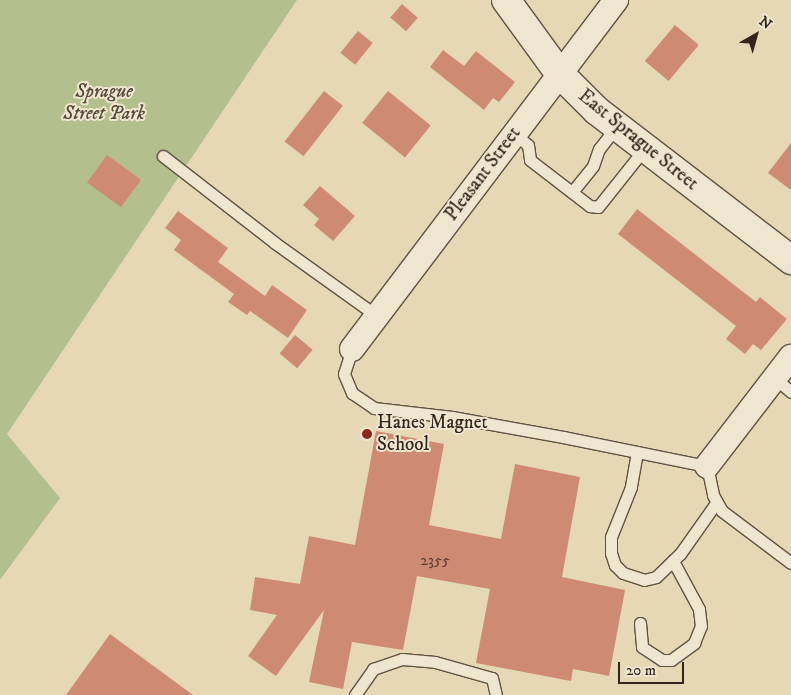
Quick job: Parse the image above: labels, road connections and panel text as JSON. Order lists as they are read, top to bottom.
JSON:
{
  "streets": {
    "street": ["East Sprague Street", "Pleasant Street"]
  },
  "crossings": [
    ["East Sprague Street", "Pleasant Street"]
  ],
  "parks": ["Sprague Street Park"],
  "places": ["Hanes Magnet School"],
  "house_numbers": ["2355"],
  "scale_bar": "20 m",
  "north": "top right"
}
